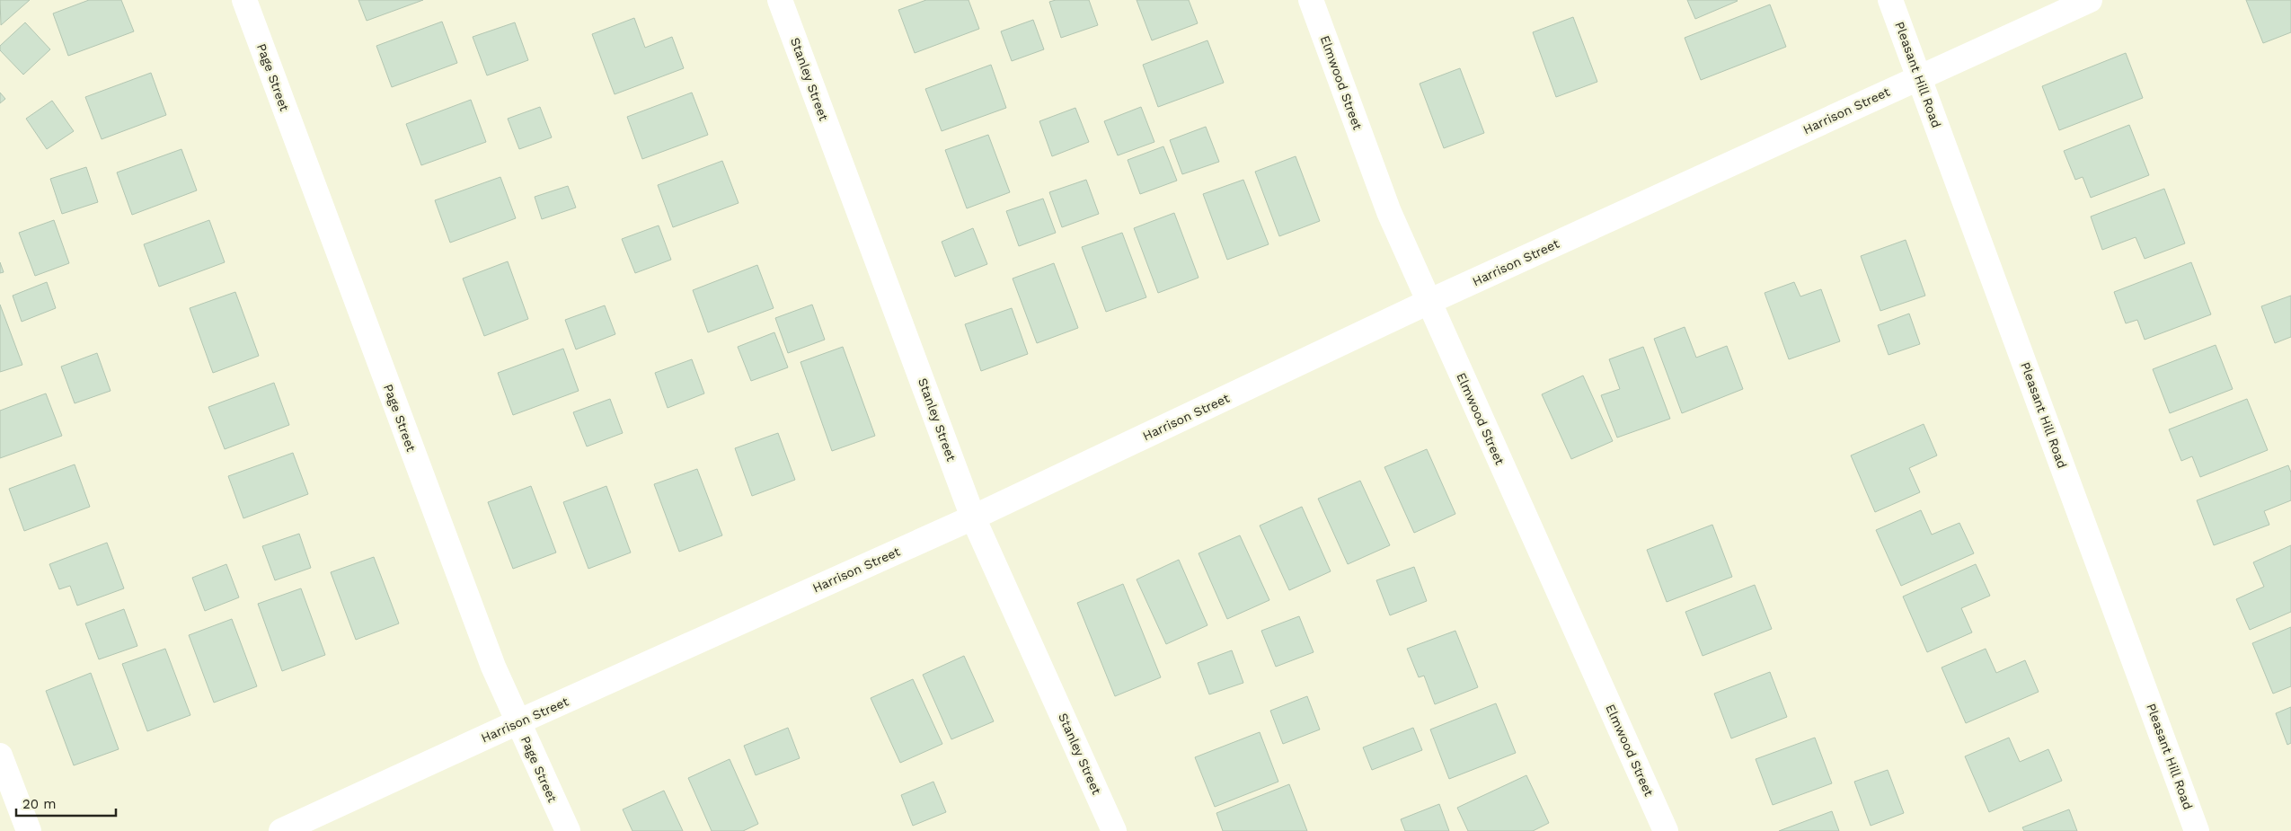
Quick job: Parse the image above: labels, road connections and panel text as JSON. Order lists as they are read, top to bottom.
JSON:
{
  "streets": {
    "street": [
      "Pleasant Hill Road",
      "Page Street",
      "Stanley Street",
      "Elmwood Street",
      "Harrison Street"
    ]
  },
  "crossings": [
    ["Pleasant Hill Road", "Harrison Street"],
    ["Page Street", "Harrison Street"],
    ["Stanley Street", "Harrison Street"],
    ["Elmwood Street", "Harrison Street"]
  ],
  "scale_bar": "20 m"
}
